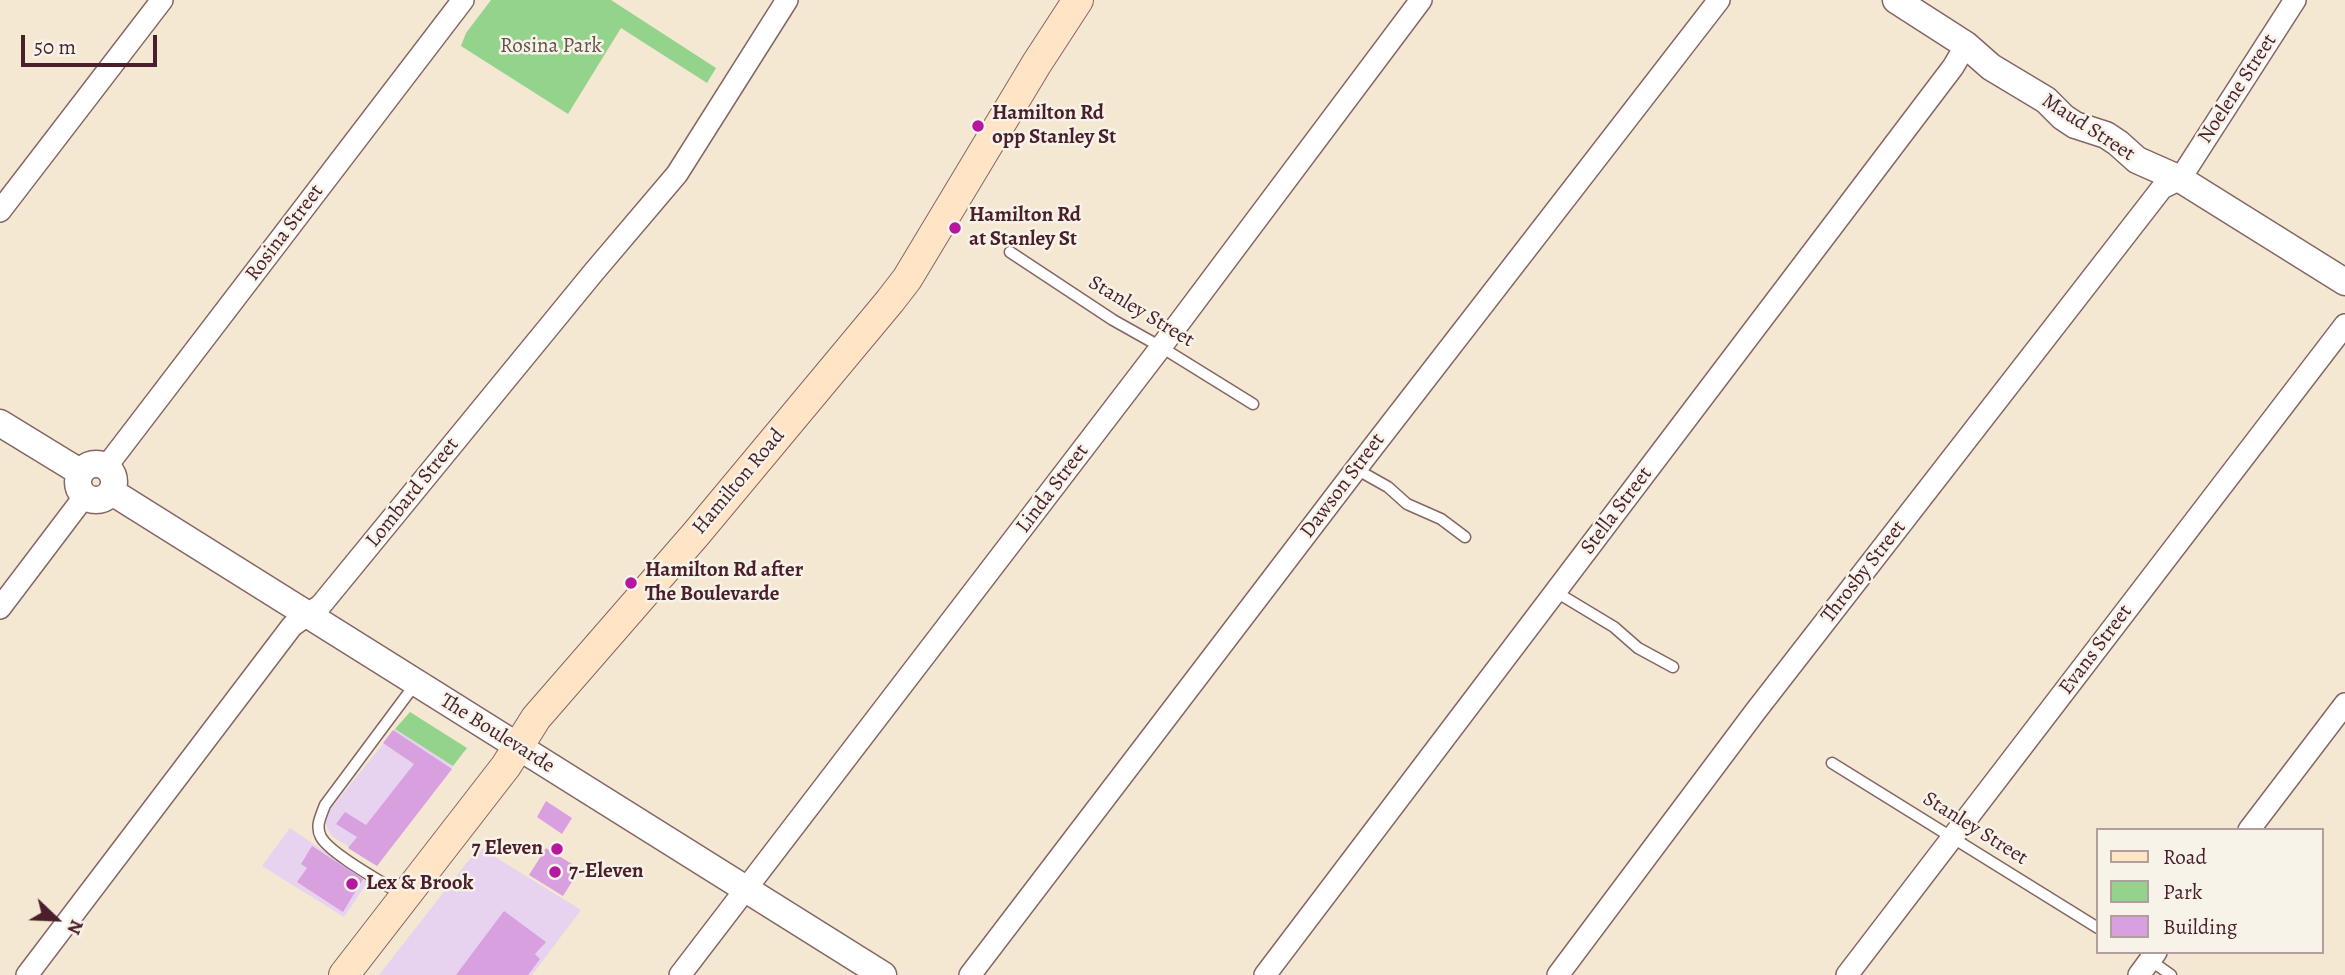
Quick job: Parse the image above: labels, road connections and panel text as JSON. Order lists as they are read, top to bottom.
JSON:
{
  "streets": {
    "main road": ["Hamilton Road"],
    "street": [
      "Noelene Street",
      "Maud Street",
      "Rosina Street",
      "Dawson Street",
      "Linda Street",
      "Lombard Street",
      "Stella Street",
      "Throsby Street",
      "Evans Street",
      "The Boulevarde"
    ],
    "lane": ["Stanley Street"]
  },
  "crossings": [
    ["Noelene Street", "Maud Street"],
    ["Noelene Street", "Throsby Street"],
    ["Maud Street", "Stella Street"],
    ["Maud Street", "Throsby Street"],
    ["Rosina Street", "The Boulevarde"],
    ["Stanley Street", "Linda Street"],
    ["Stanley Street", "Evans Street"],
    ["Hamilton Road", "The Boulevarde"],
    ["Linda Street", "The Boulevarde"],
    ["Lombard Street", "The Boulevarde"]
  ],
  "parks": ["Rosina Park"],
  "places": [
    "Hamilton Rd opp Stanley St",
    "Hamilton Rd at Stanley St",
    "Hamilton Rd after The Boulevarde",
    "7 Eleven",
    "7-Eleven",
    "Lex & Brook"
  ],
  "legend": ["Road", "Park", "Building"],
  "scale_bar": "50 m",
  "north": "bottom right"
}
